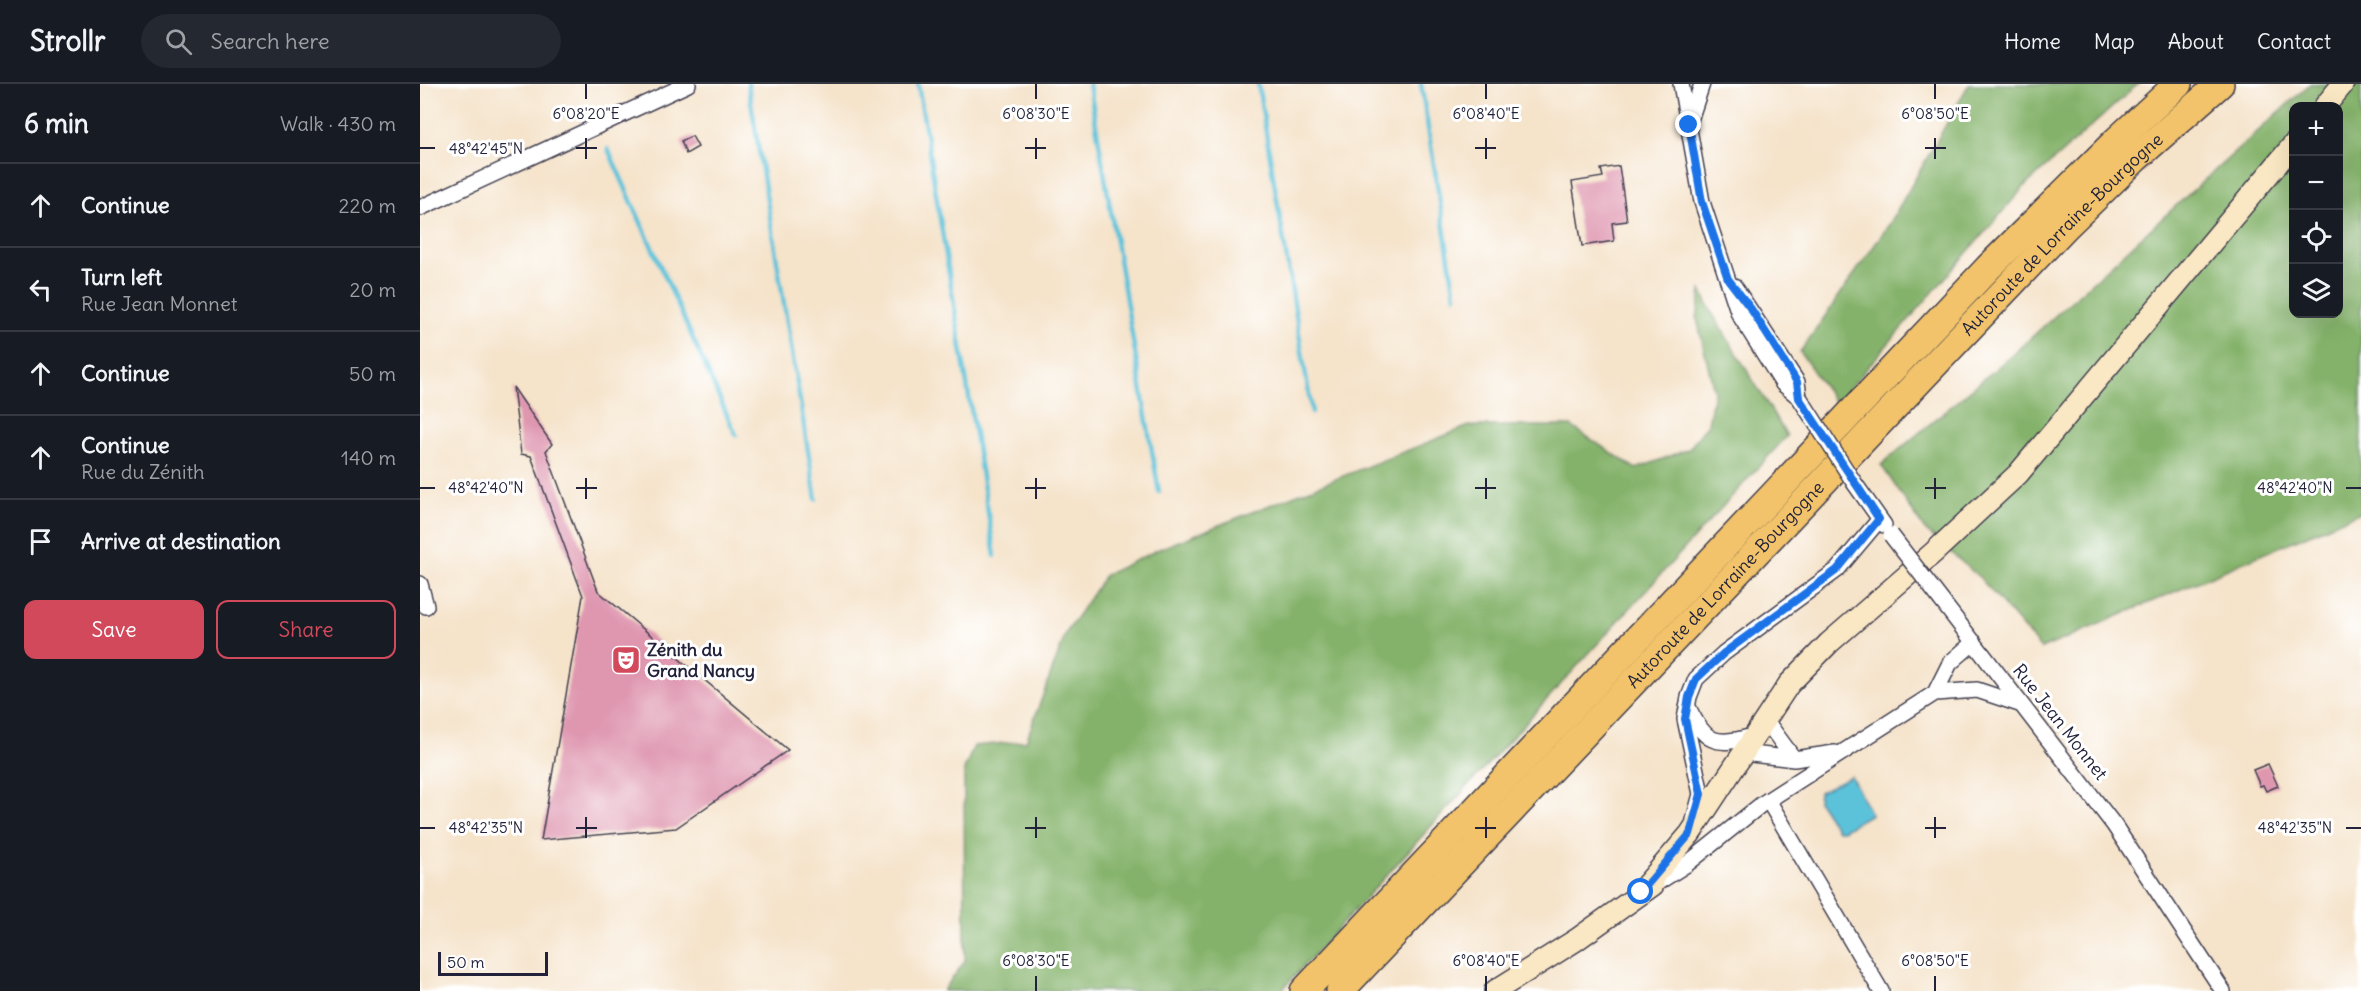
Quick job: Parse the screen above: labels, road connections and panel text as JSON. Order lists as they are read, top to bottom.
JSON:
{
  "streets": {
    "highway": ["Autoroute de Lorraine-Bourgogne"],
    "street": ["Rue Jean Monnet"]
  },
  "places": {
    "theatre": ["Zénith du Grand Nancy"]
  },
  "scale_bar": "50 m",
  "page": {
    "header": "Strollr",
    "search": "Search here",
    "nav": [
      "Home",
      "Map",
      "About",
      "Contact"
    ],
    "heading": ["6 min", "Walk · 430 m"],
    "map_buttons": ["+", "−"],
    "list": [
      ["Continue", "220 m"],
      ["Turn left", "Rue Jean Monnet", "20 m"],
      ["Continue", "50 m"],
      ["Continue", "Rue du Zénith", "140 m"],
      "Arrive at destination"
    ],
    "buttons": ["Save", "Share"],
    "scale": "50 m"
  },
  "coordinates": [
    "6°08'20\"E",
    "6°08'30\"E",
    "6°08'40\"E",
    "6°08'50\"E",
    "48°42'45\"N",
    "48°42'40\"N",
    "48°42'35\"N"
  ]
}
